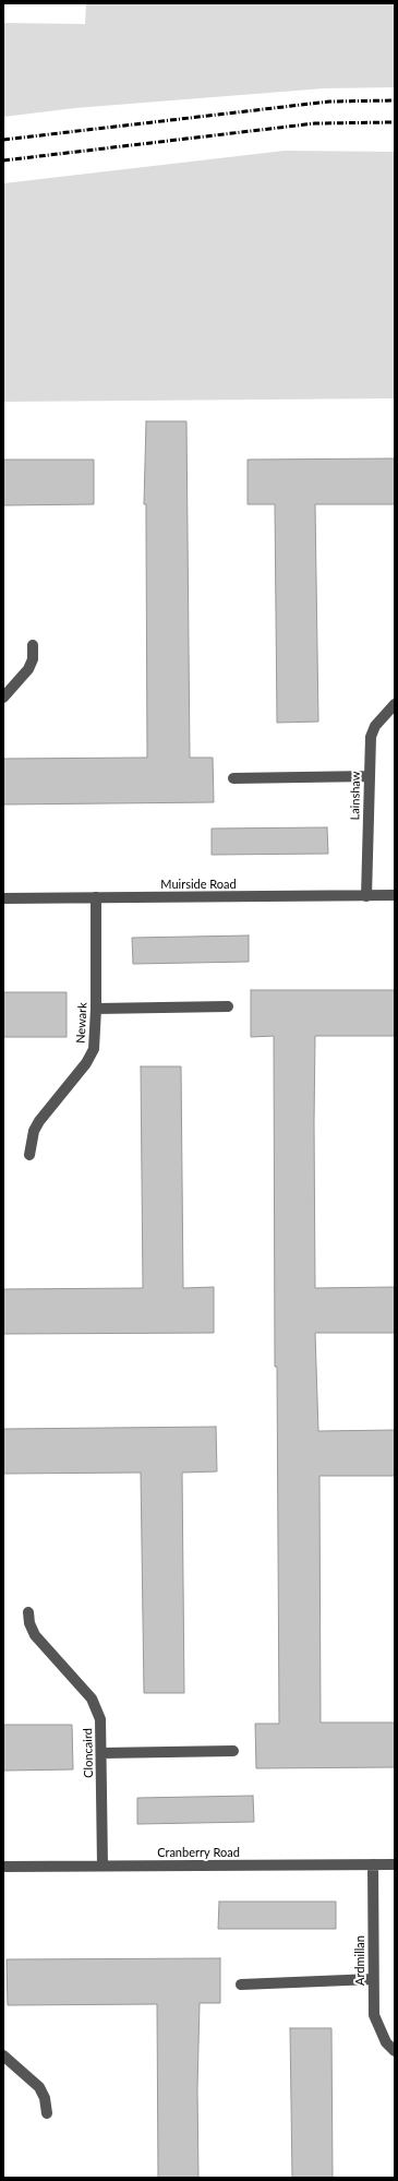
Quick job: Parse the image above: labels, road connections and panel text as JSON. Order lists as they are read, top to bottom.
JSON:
{
  "streets": {
    "street": [
      "Lainshaw",
      "Muirside Road",
      "Newark",
      "Cloncaird",
      "Cranberry Road",
      "Ardmillan"
    ]
  },
  "crossings": [
    ["Lainshaw", "Muirside Road"],
    ["Muirside Road", "Newark"],
    ["Cloncaird", "Cranberry Road"],
    ["Cranberry Road", "Ardmillan"]
  ]
}
